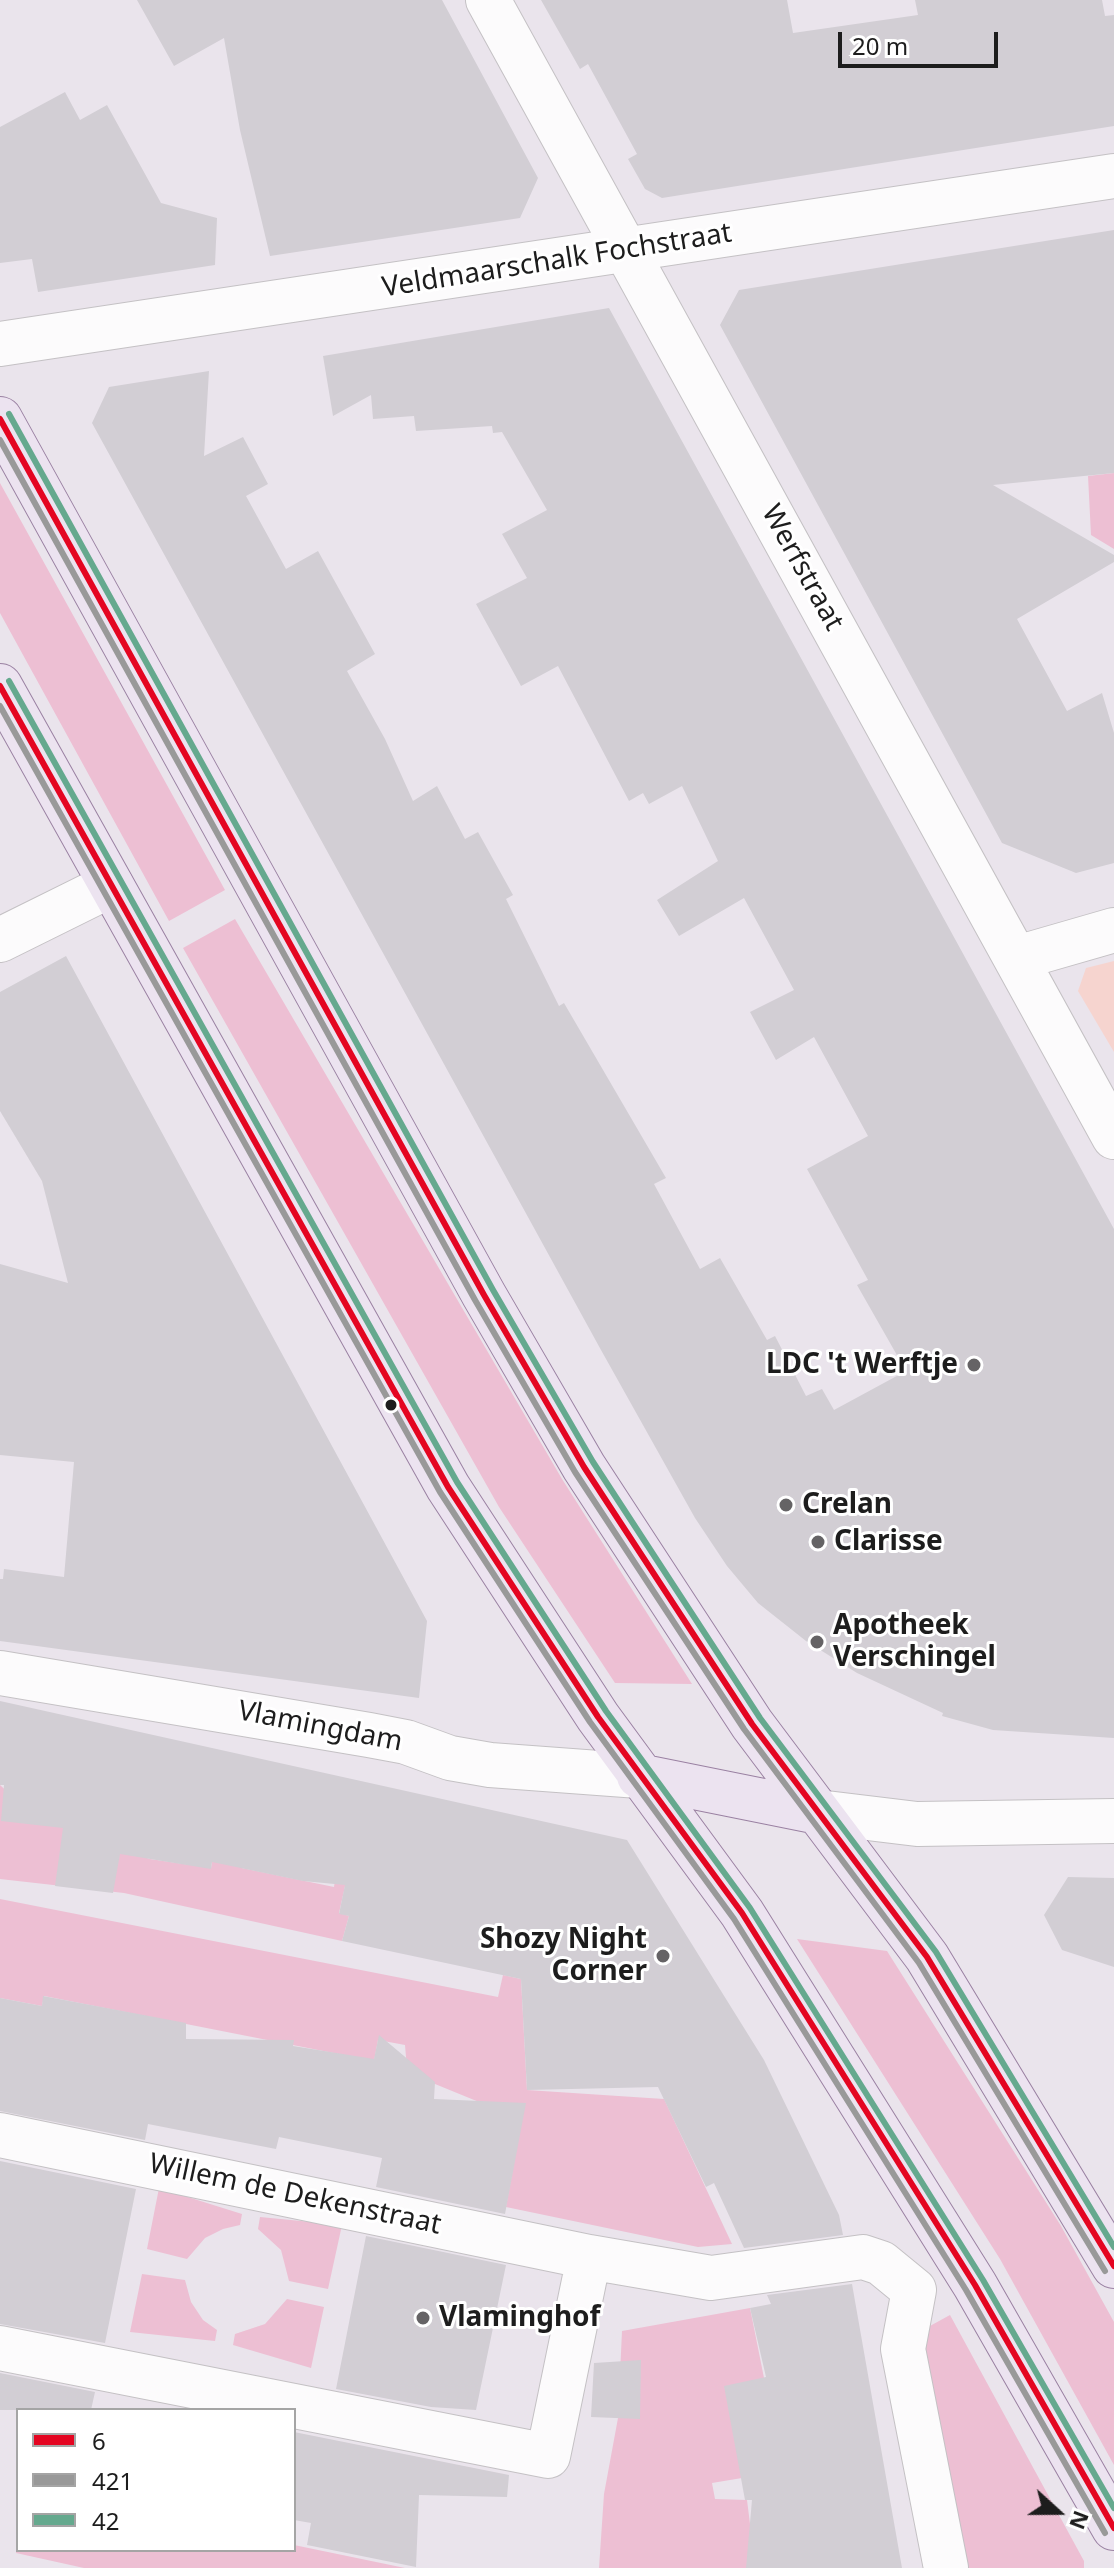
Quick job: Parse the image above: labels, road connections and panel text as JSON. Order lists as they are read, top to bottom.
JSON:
{
  "streets": {
    "street": [
      "Veldmaarschalk Fochstraat",
      "Werfstraat",
      "Vlamingdam",
      "Willem de Dekenstraat"
    ]
  },
  "crossings": [
    ["Veldmaarschalk Fochstraat", "Werfstraat"]
  ],
  "places": [
    "LDC 't Werftje",
    "Crelan",
    "Clarisse",
    "Apotheek Verschingel",
    "Shozy Night Corner",
    "Vlaminghof"
  ],
  "lines": ["transit line 42", "transit line 6", "transit line 421"],
  "legend": ["6", "421", "42"],
  "scale_bar": "20 m",
  "north": "right"
}
